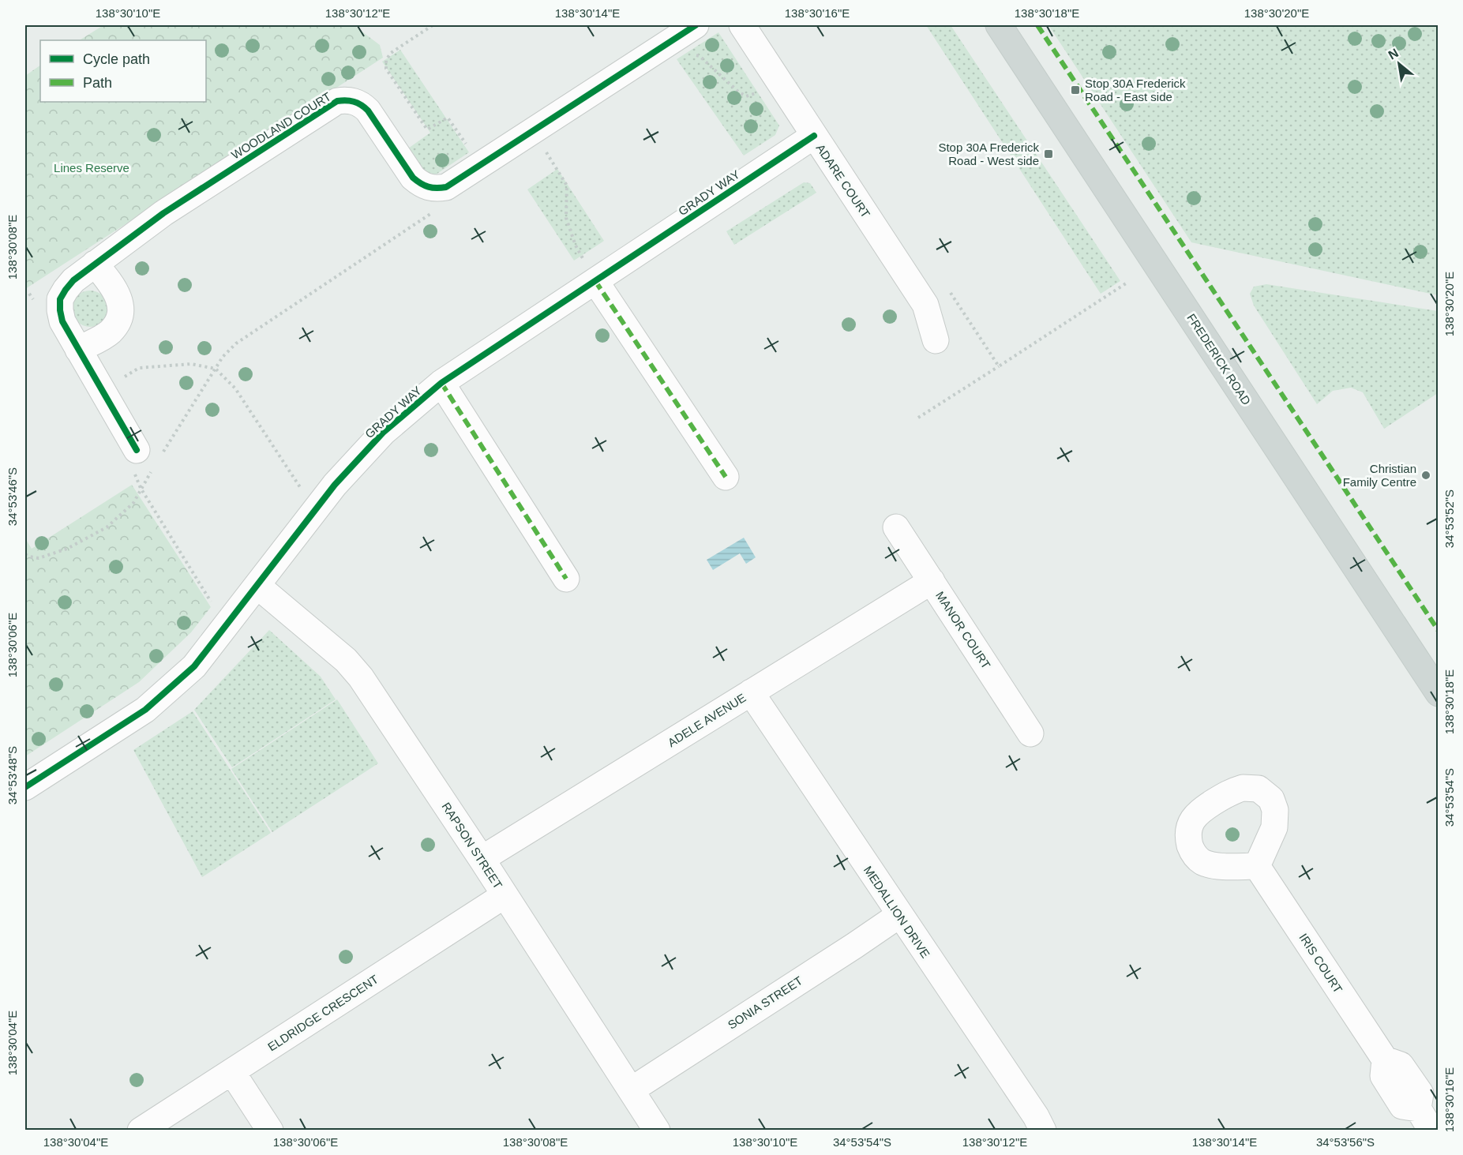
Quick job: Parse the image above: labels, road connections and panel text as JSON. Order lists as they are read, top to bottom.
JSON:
{
  "streets": {
    "main road": ["FREDERICK ROAD"],
    "street": [
      "WOODLAND COURT",
      "ADARE COURT",
      "GRADY WAY",
      "MANOR COURT",
      "ADELE AVENUE",
      "RAPSON STREET",
      "MEDALLION DRIVE",
      "IRIS COURT",
      "SONIA STREET",
      "ELDRIDGE CRESCENT"
    ]
  },
  "crossings": [
    ["ADARE COURT", "GRADY WAY"],
    ["GRADY WAY", "RAPSON STREET"],
    ["MANOR COURT", "ADELE AVENUE"],
    ["ADELE AVENUE", "RAPSON STREET"],
    ["ADELE AVENUE", "MEDALLION DRIVE"],
    ["RAPSON STREET", "SONIA STREET"],
    ["RAPSON STREET", "ELDRIDGE CRESCENT"],
    ["MEDALLION DRIVE", "SONIA STREET"]
  ],
  "parks": ["Lines Reserve"],
  "places": {
    "transit": ["Stop 30A Frederick Road - East side", "Stop 30A Frederick Road - West side"],
    "other": ["Christian Family Centre"]
  },
  "legend": ["Cycle path", "Path"],
  "north": "top left",
  "coordinates": [
    "138°30'10\"E",
    "138°30'12\"E",
    "138°30'14\"E",
    "138°30'16\"E",
    "138°30'18\"E",
    "138°30'20\"E",
    "138°30'08\"E",
    "34°53'46\"S",
    "34°53'52\"S",
    "138°30'06\"E",
    "34°53'48\"S",
    "34°53'54\"S",
    "138°30'04\"E",
    "34°53'56\"S"
  ]
}
